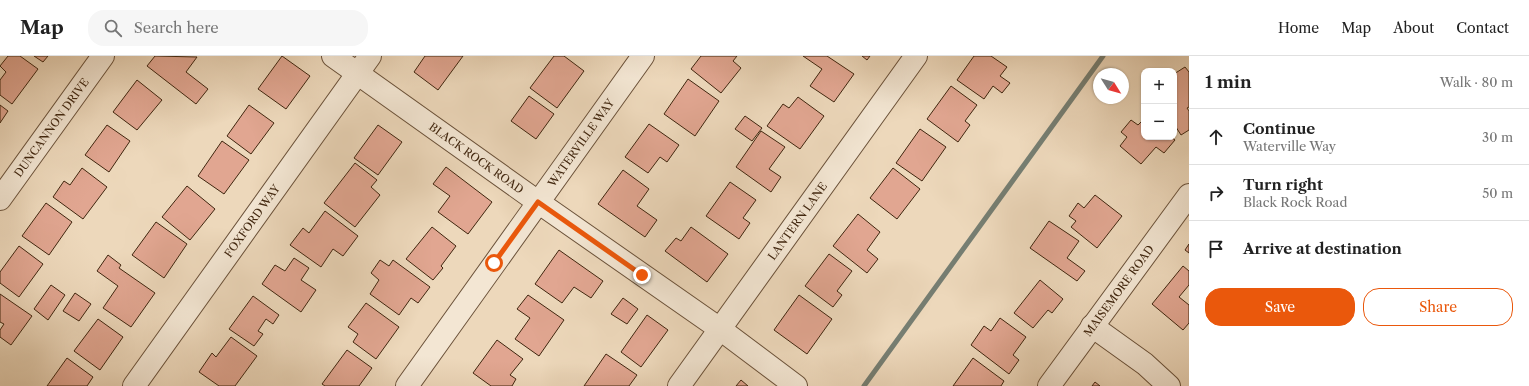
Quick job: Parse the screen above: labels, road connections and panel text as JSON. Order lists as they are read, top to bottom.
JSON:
{
  "streets": {
    "street": [
      "DUNCANNON DRIVE",
      "WATERVILLE WAY",
      "BLACK ROCK ROAD",
      "FOXFORD WAY",
      "LANTERN LANE",
      "MAISEMORE ROAD"
    ]
  },
  "crossings": [
    ["WATERVILLE WAY", "BLACK ROCK ROAD"],
    ["BLACK ROCK ROAD", "FOXFORD WAY"],
    ["BLACK ROCK ROAD", "LANTERN LANE"]
  ],
  "north": "bottom right",
  "page": {
    "header": "Map",
    "search": "Search here",
    "nav": [
      "Home",
      "Map",
      "About",
      "Contact"
    ],
    "heading": ["1 min", "Walk · 80 m"],
    "map_buttons": ["+", "−"],
    "list": [
      ["Continue", "Waterville Way", "30 m"],
      ["Turn right", "Black Rock Road", "50 m"],
      "Arrive at destination"
    ],
    "buttons": ["Save", "Share"]
  }
}
